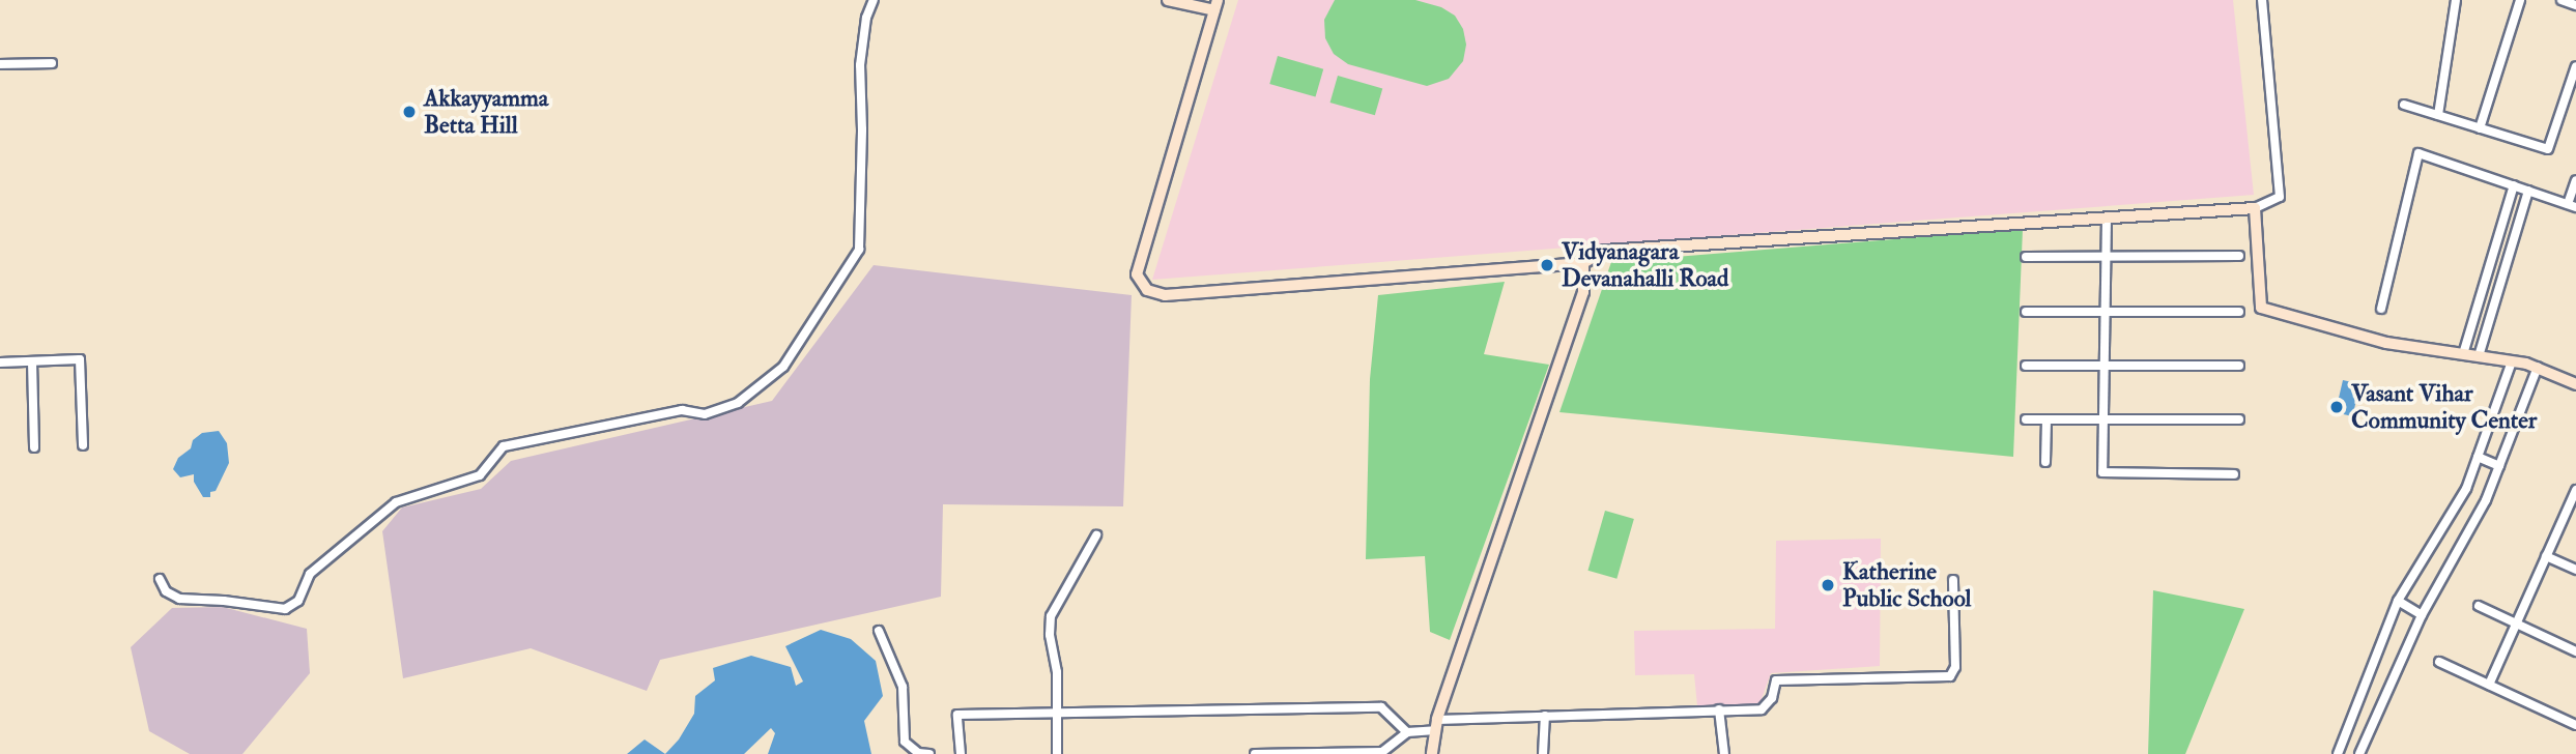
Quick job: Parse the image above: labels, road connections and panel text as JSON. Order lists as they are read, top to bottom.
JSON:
{
  "places": [
    "Akkayyamma Betta Hill",
    "Vidyanagara Devanahalli Road",
    "Vasant Vihar Community Center",
    "Katherine Public School"
  ]
}
